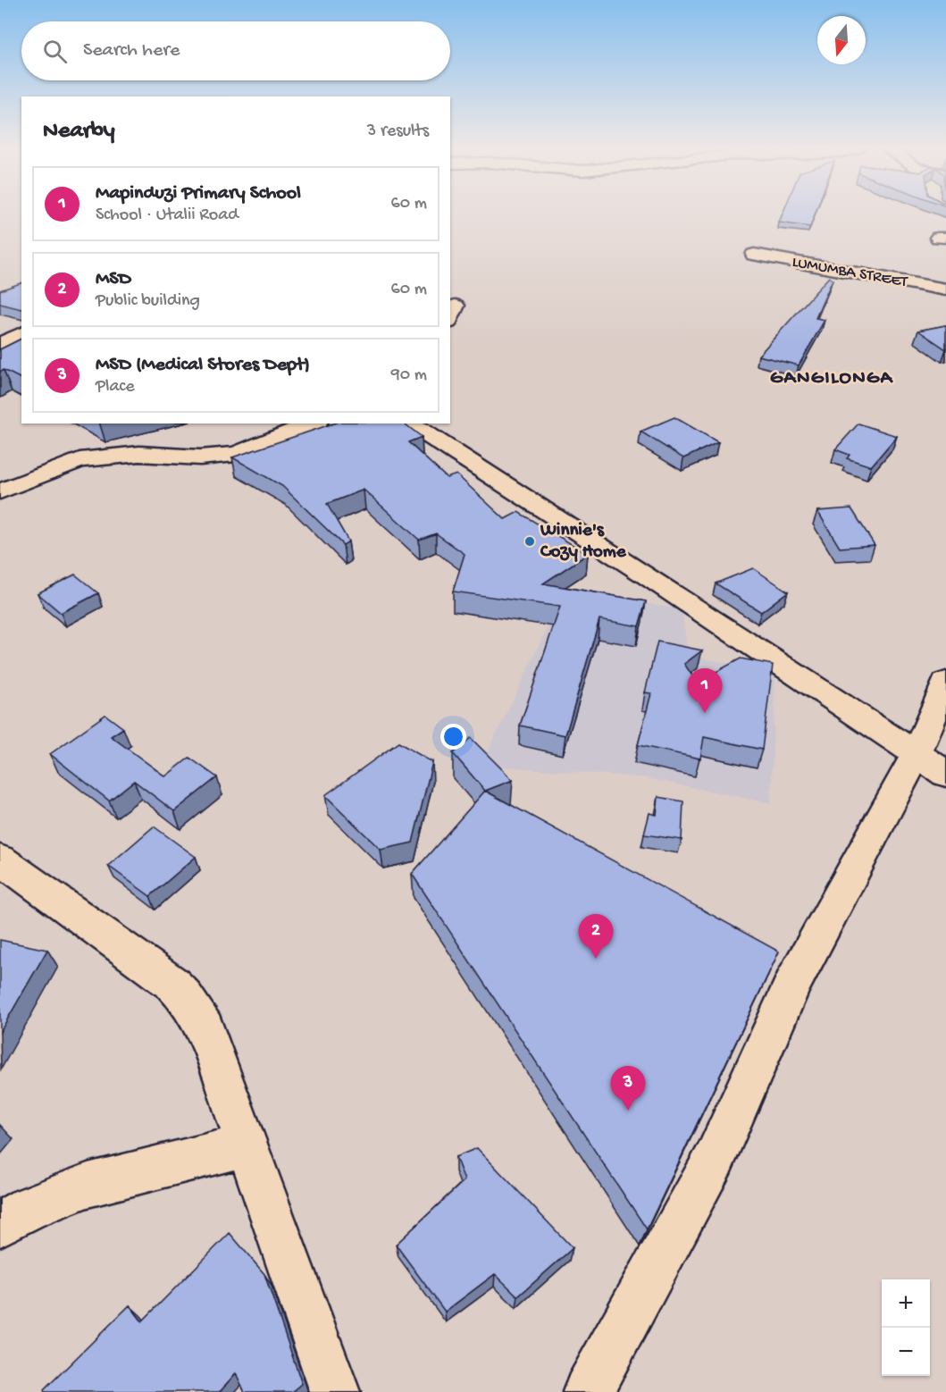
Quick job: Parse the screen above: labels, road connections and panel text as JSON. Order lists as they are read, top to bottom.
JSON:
{
  "streets": {
    "street": ["LUMUMBA STREET"]
  },
  "districts": ["GANGILONGA"],
  "places": ["Winnie's Cozy Home"],
  "north": "bottom",
  "page": {
    "search": "Search here",
    "heading": ["Nearby", "3 results"],
    "list": [
      {
        "mark": "1",
        "name": "Mapinduzi Primary School",
        "note": "School · Utalii Road",
        "value": "60 m"
      },
      {
        "mark": "2",
        "name": "MSD",
        "note": "Public building",
        "value": "60 m"
      },
      {
        "mark": "3",
        "name": "MSD (Medical Stores Dept)",
        "note": "Place",
        "value": "90 m"
      }
    ],
    "pins": ["1", "2", "3"],
    "map_buttons": ["+", "−"]
  }
}
